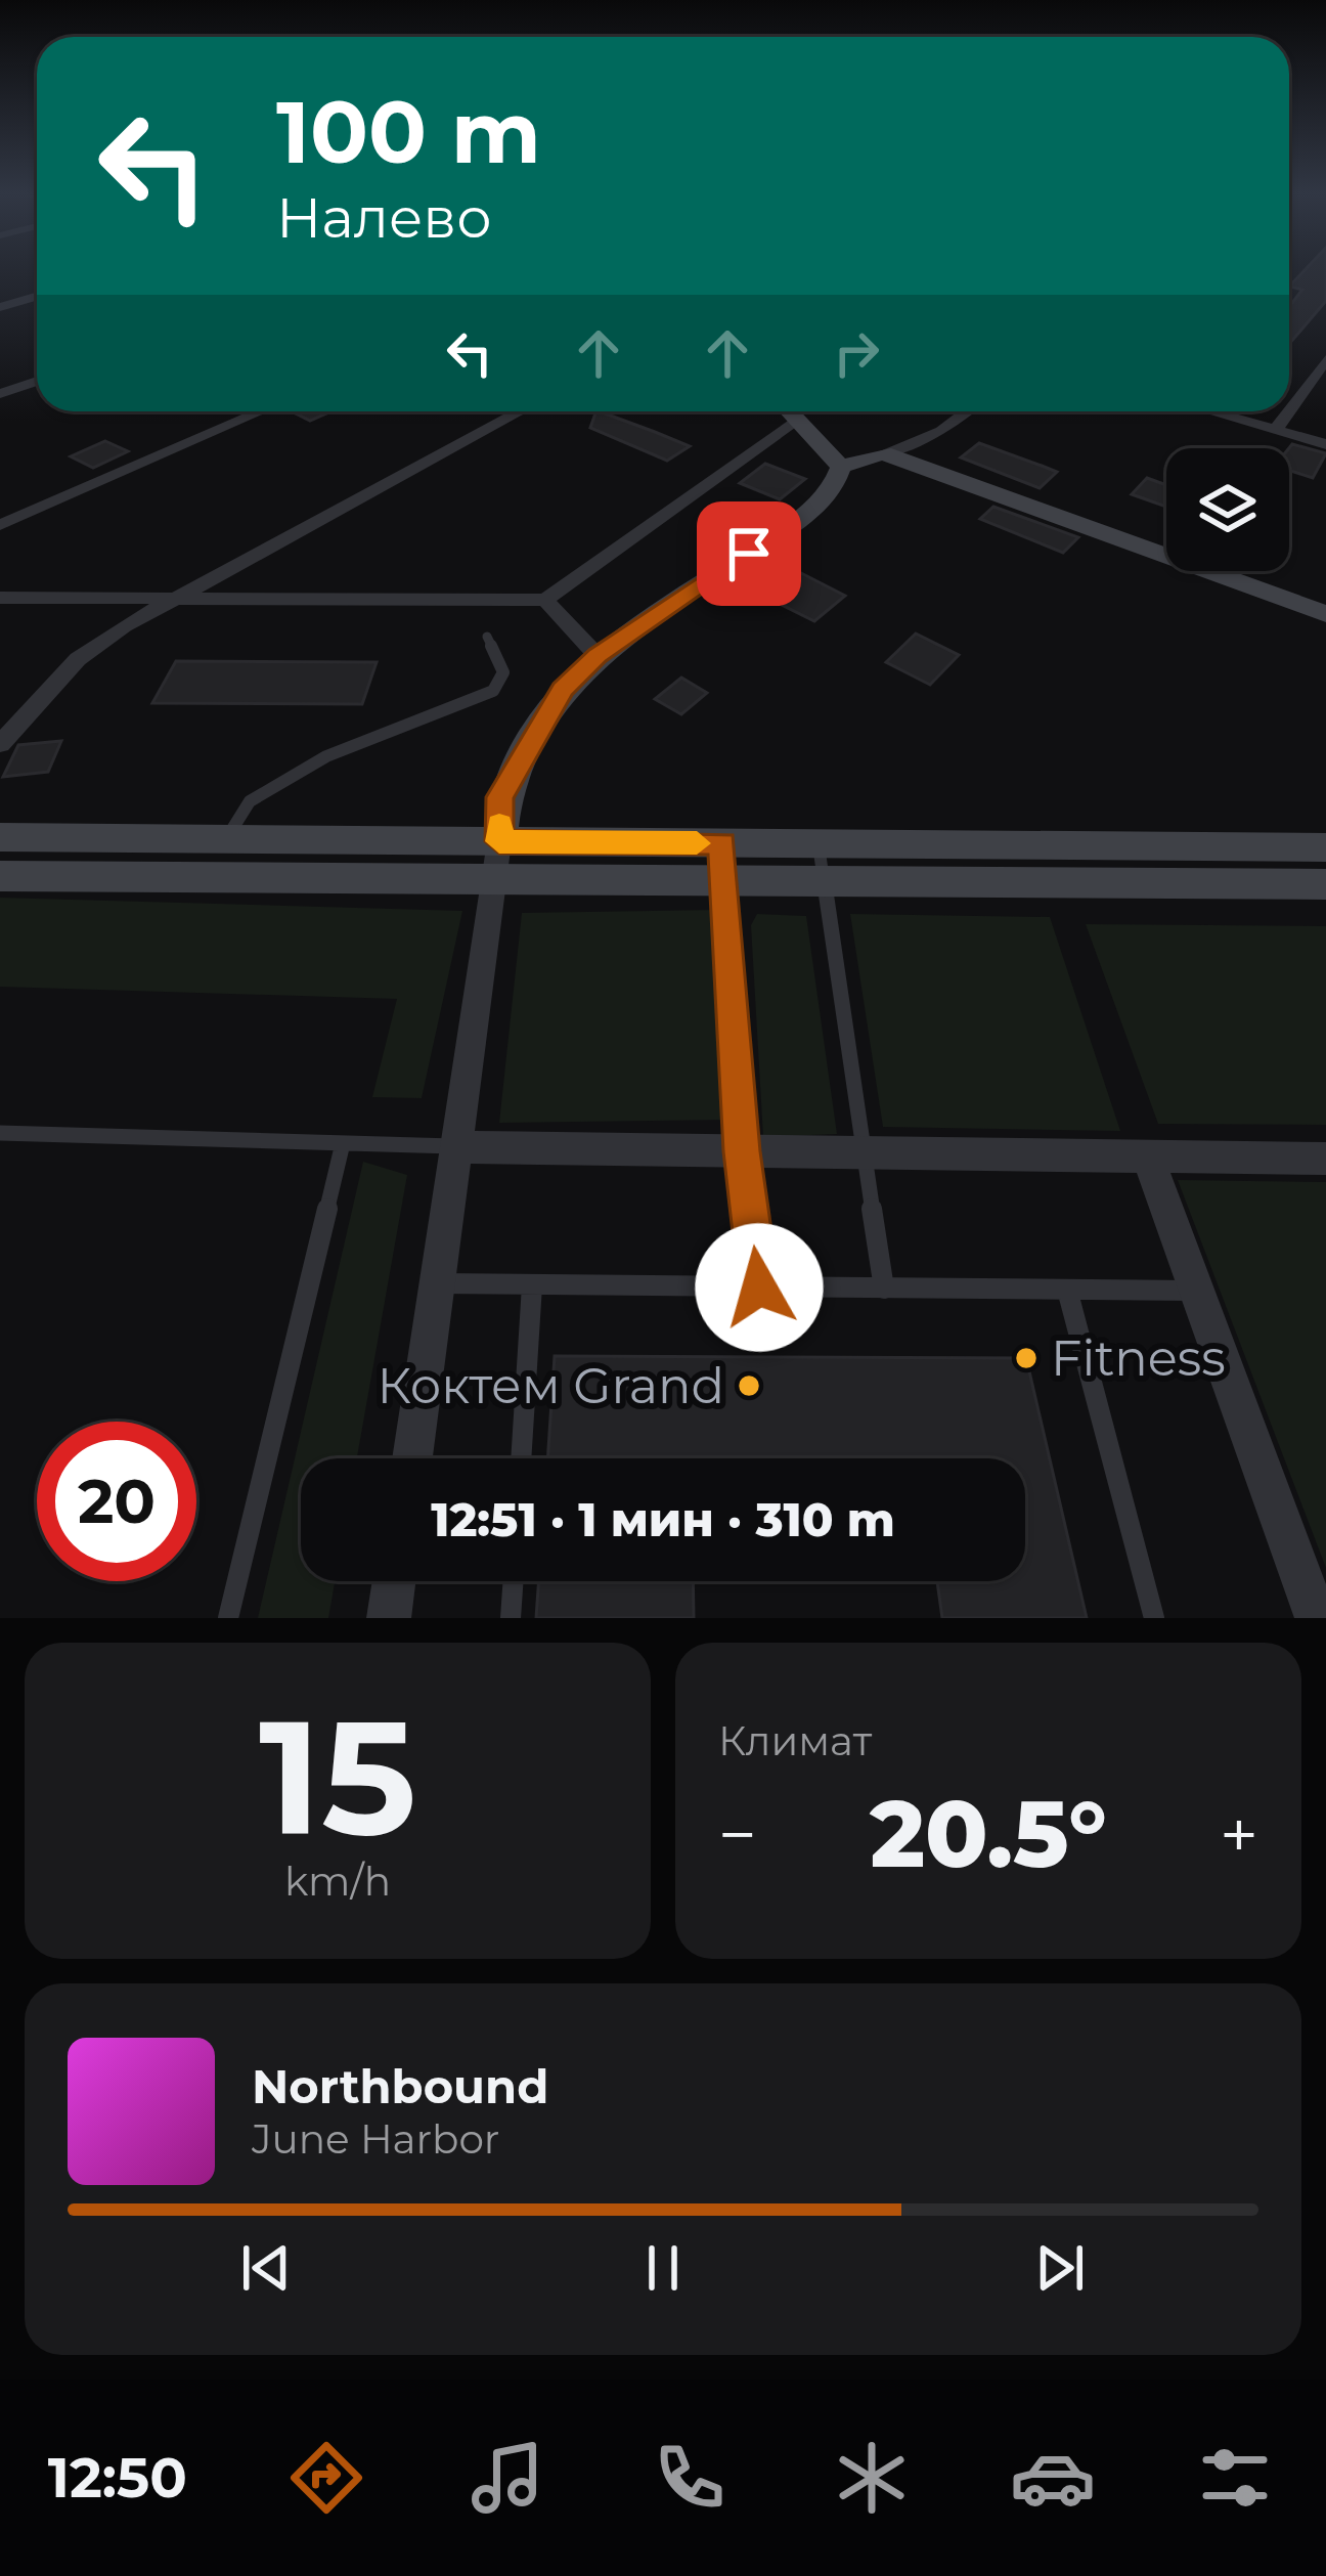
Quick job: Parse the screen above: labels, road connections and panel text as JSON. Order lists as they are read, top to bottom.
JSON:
{
  "places": ["Fitness", "Коктем Grand"],
  "page": {
    "turn": ["100 m", "Налево"],
    "limit": "20",
    "trip": "12:51 · 1 мин · 310 m",
    "tile": [
      ["15", "km/h"],
      "Климат"
    ],
    "heat": ["−", "20.5°", "+"],
    "song": ["Northbound", "June Harbor"],
    "tabs": "12:50"
  }
}
